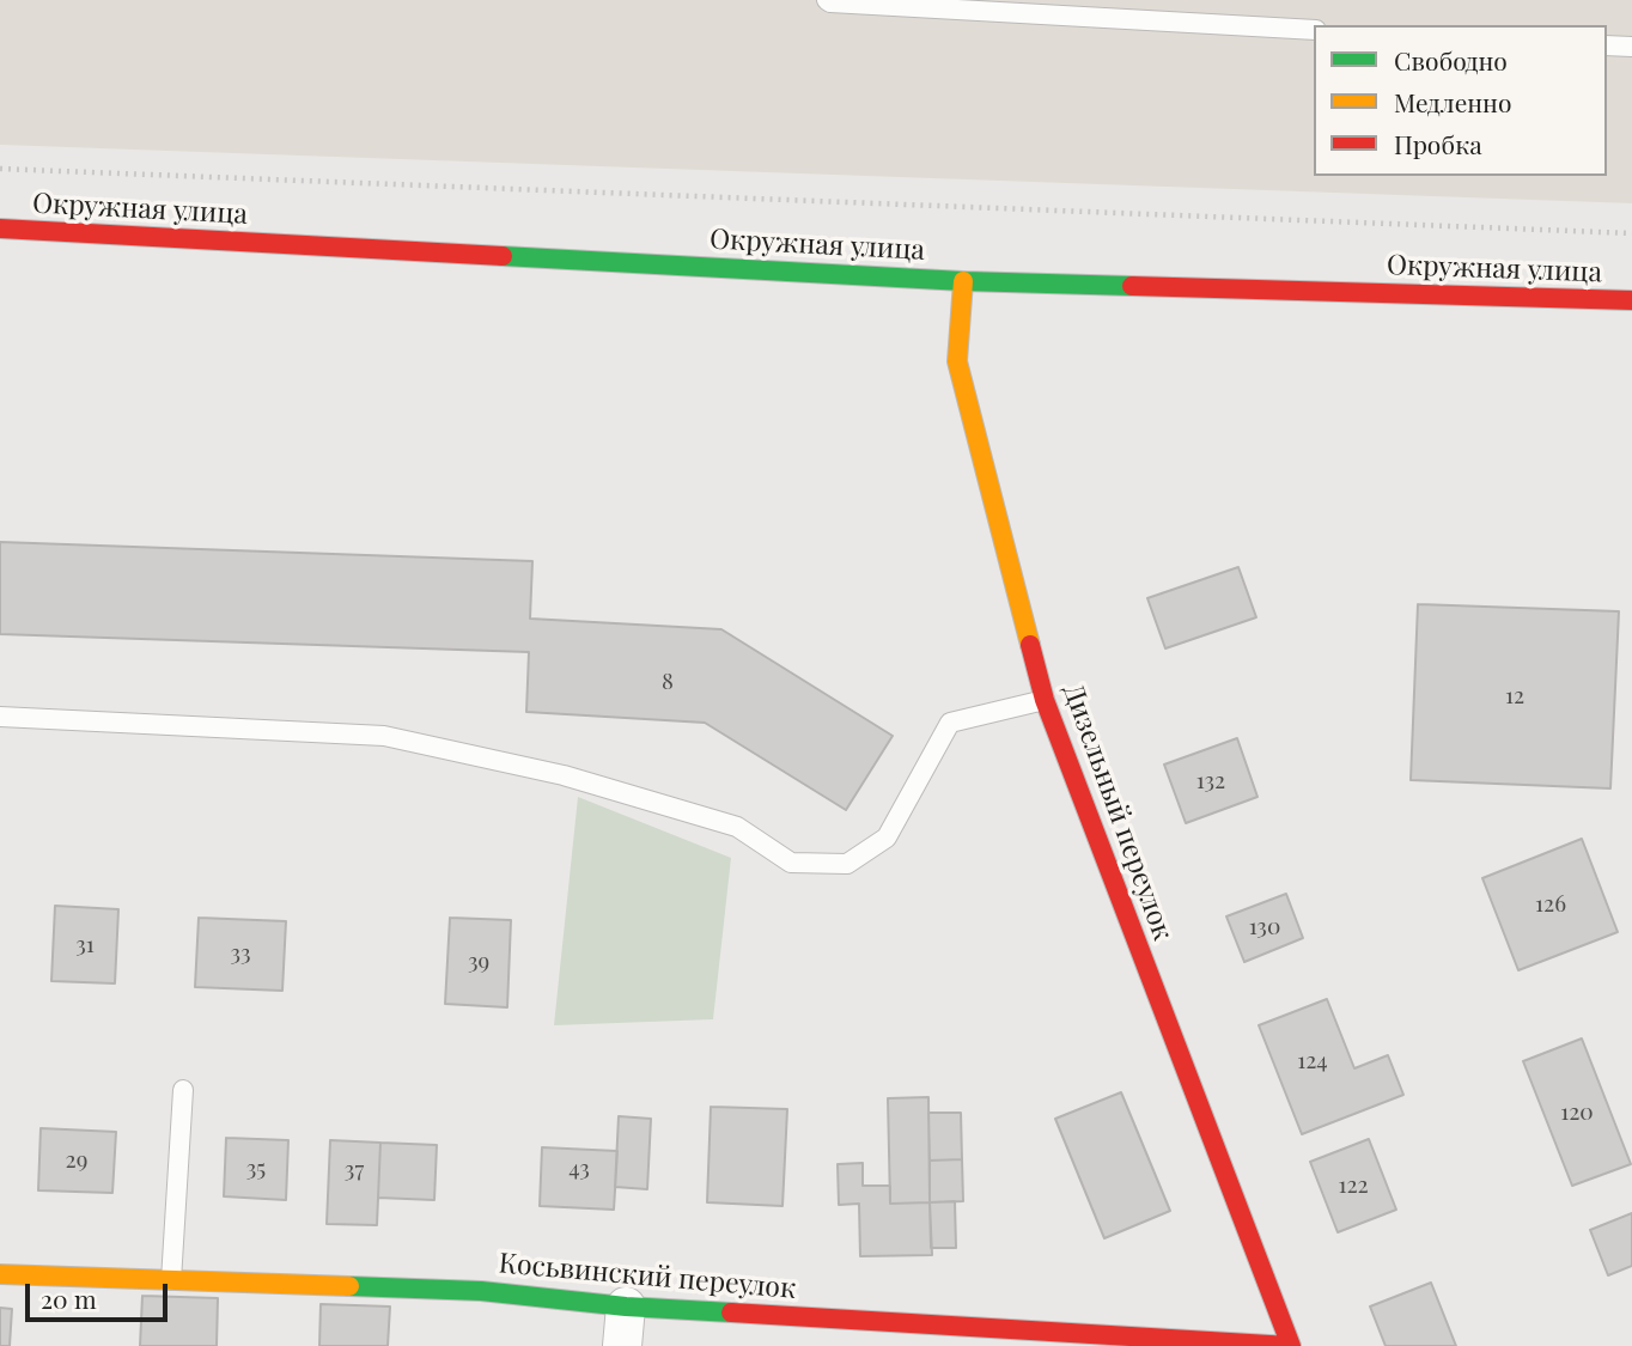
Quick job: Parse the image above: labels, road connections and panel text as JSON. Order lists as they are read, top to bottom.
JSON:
{
  "streets": {
    "street": ["Окружная улица", "Дизельный переулок", "Косьвинский переулок"]
  },
  "crossings": [
    ["Окружная улица", "Дизельный переулок"],
    ["Дизельный переулок", "Косьвинский переулок"]
  ],
  "house_numbers": [
    "8",
    "12",
    "132",
    "126",
    "130",
    "31",
    "33",
    "39",
    "124",
    "120",
    "29",
    "35",
    "43",
    "37",
    "122"
  ],
  "legend": ["Свободно", "Медленно", "Пробка"],
  "scale_bar": "20 m"
}
